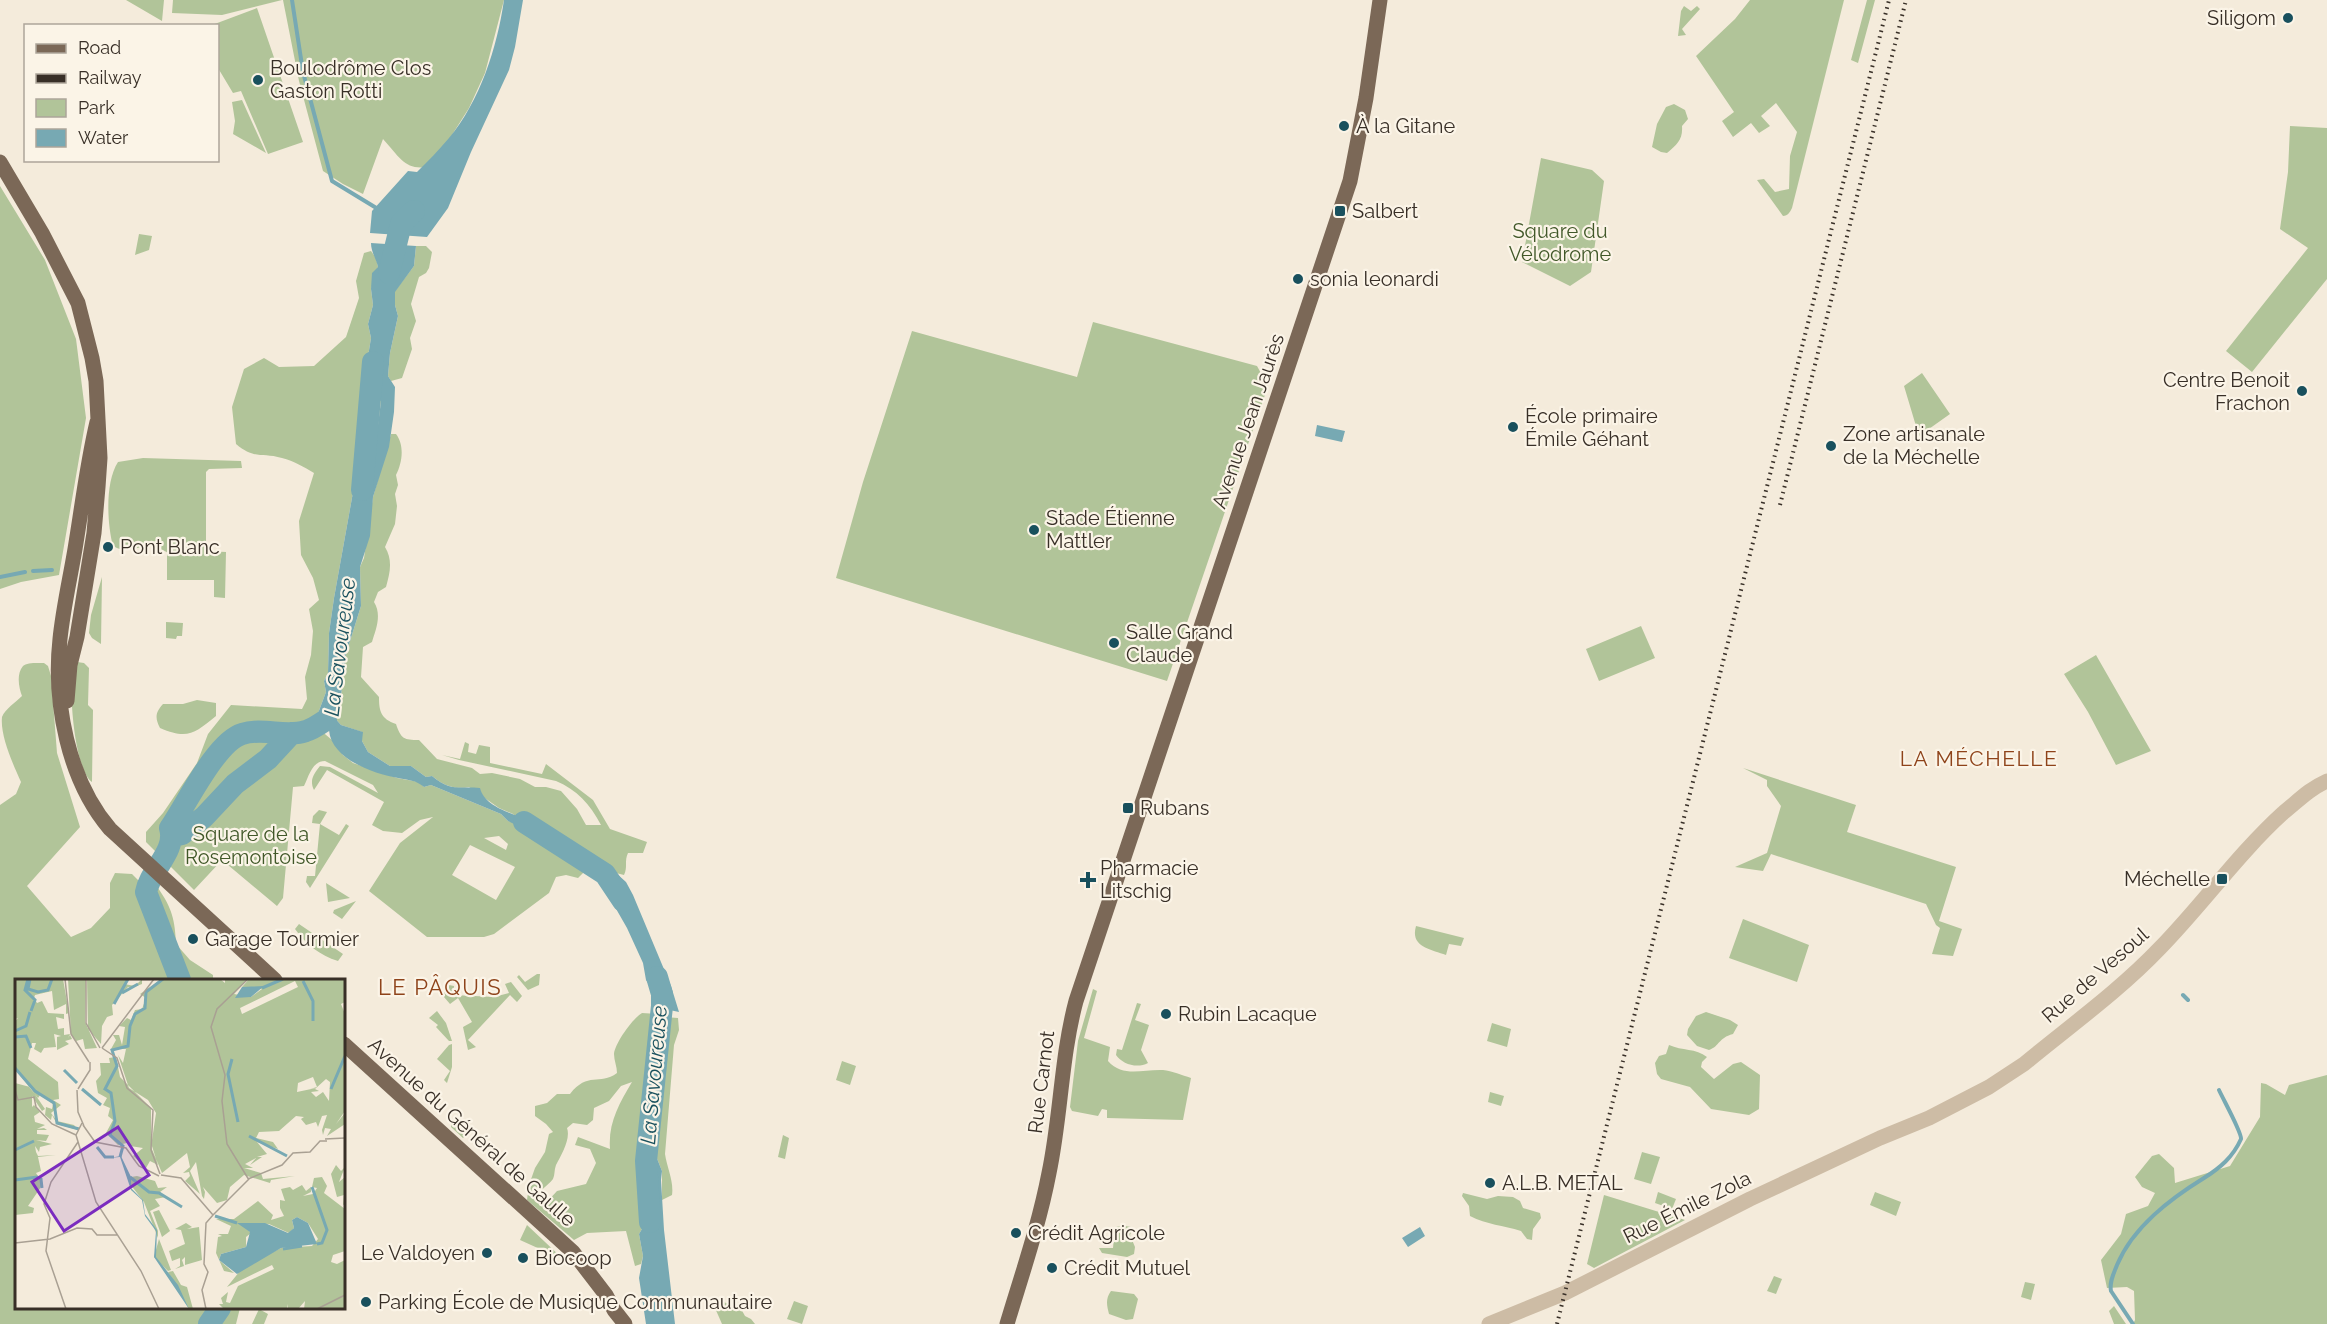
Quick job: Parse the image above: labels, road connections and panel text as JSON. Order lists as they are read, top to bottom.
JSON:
{
  "streets": {
    "main road": ["Avenue Jean Jaurès", "Rue Carnot", "Avenue du Général de Gaulle"],
    "street": ["Rue de Vesoul", "Rue Émile Zola"]
  },
  "crossings": [
    ["Avenue Jean Jaurès", "Rue Carnot"],
    ["Rue de Vesoul", "Rue Émile Zola"]
  ],
  "districts": ["LA MÉCHELLE", "LE PÂQUIS"],
  "water": ["La Savoureuse"],
  "parks": ["Square du Vélodrome", "Square de la Rosemontoise"],
  "places": {
    "other": [
      "Siligom",
      "Boulodrôme Clos Gaston Rotti",
      "À la Gitane",
      "sonia leonardi",
      "Centre Benoit Frachon",
      "École primaire Émile Géhant",
      "Zone artisanale de la Méchelle",
      "Stade Étienne Mattler",
      "Pont Blanc",
      "Salle Grand Claude",
      "Garage Tourmier",
      "Rubin Lacaque",
      "A.L.B. METAL",
      "Crédit Agricole",
      "Le Valdoyen",
      "Biocoop",
      "Crédit Mutuel",
      "Parking École de Musique Communautaire"
    ],
    "transit": ["Salbert", "Rubans", "Méchelle"],
    "health": ["Pharmacie Litschig"]
  },
  "legend": [
    "Road",
    "Railway",
    "Park",
    "Water"
  ]
}
